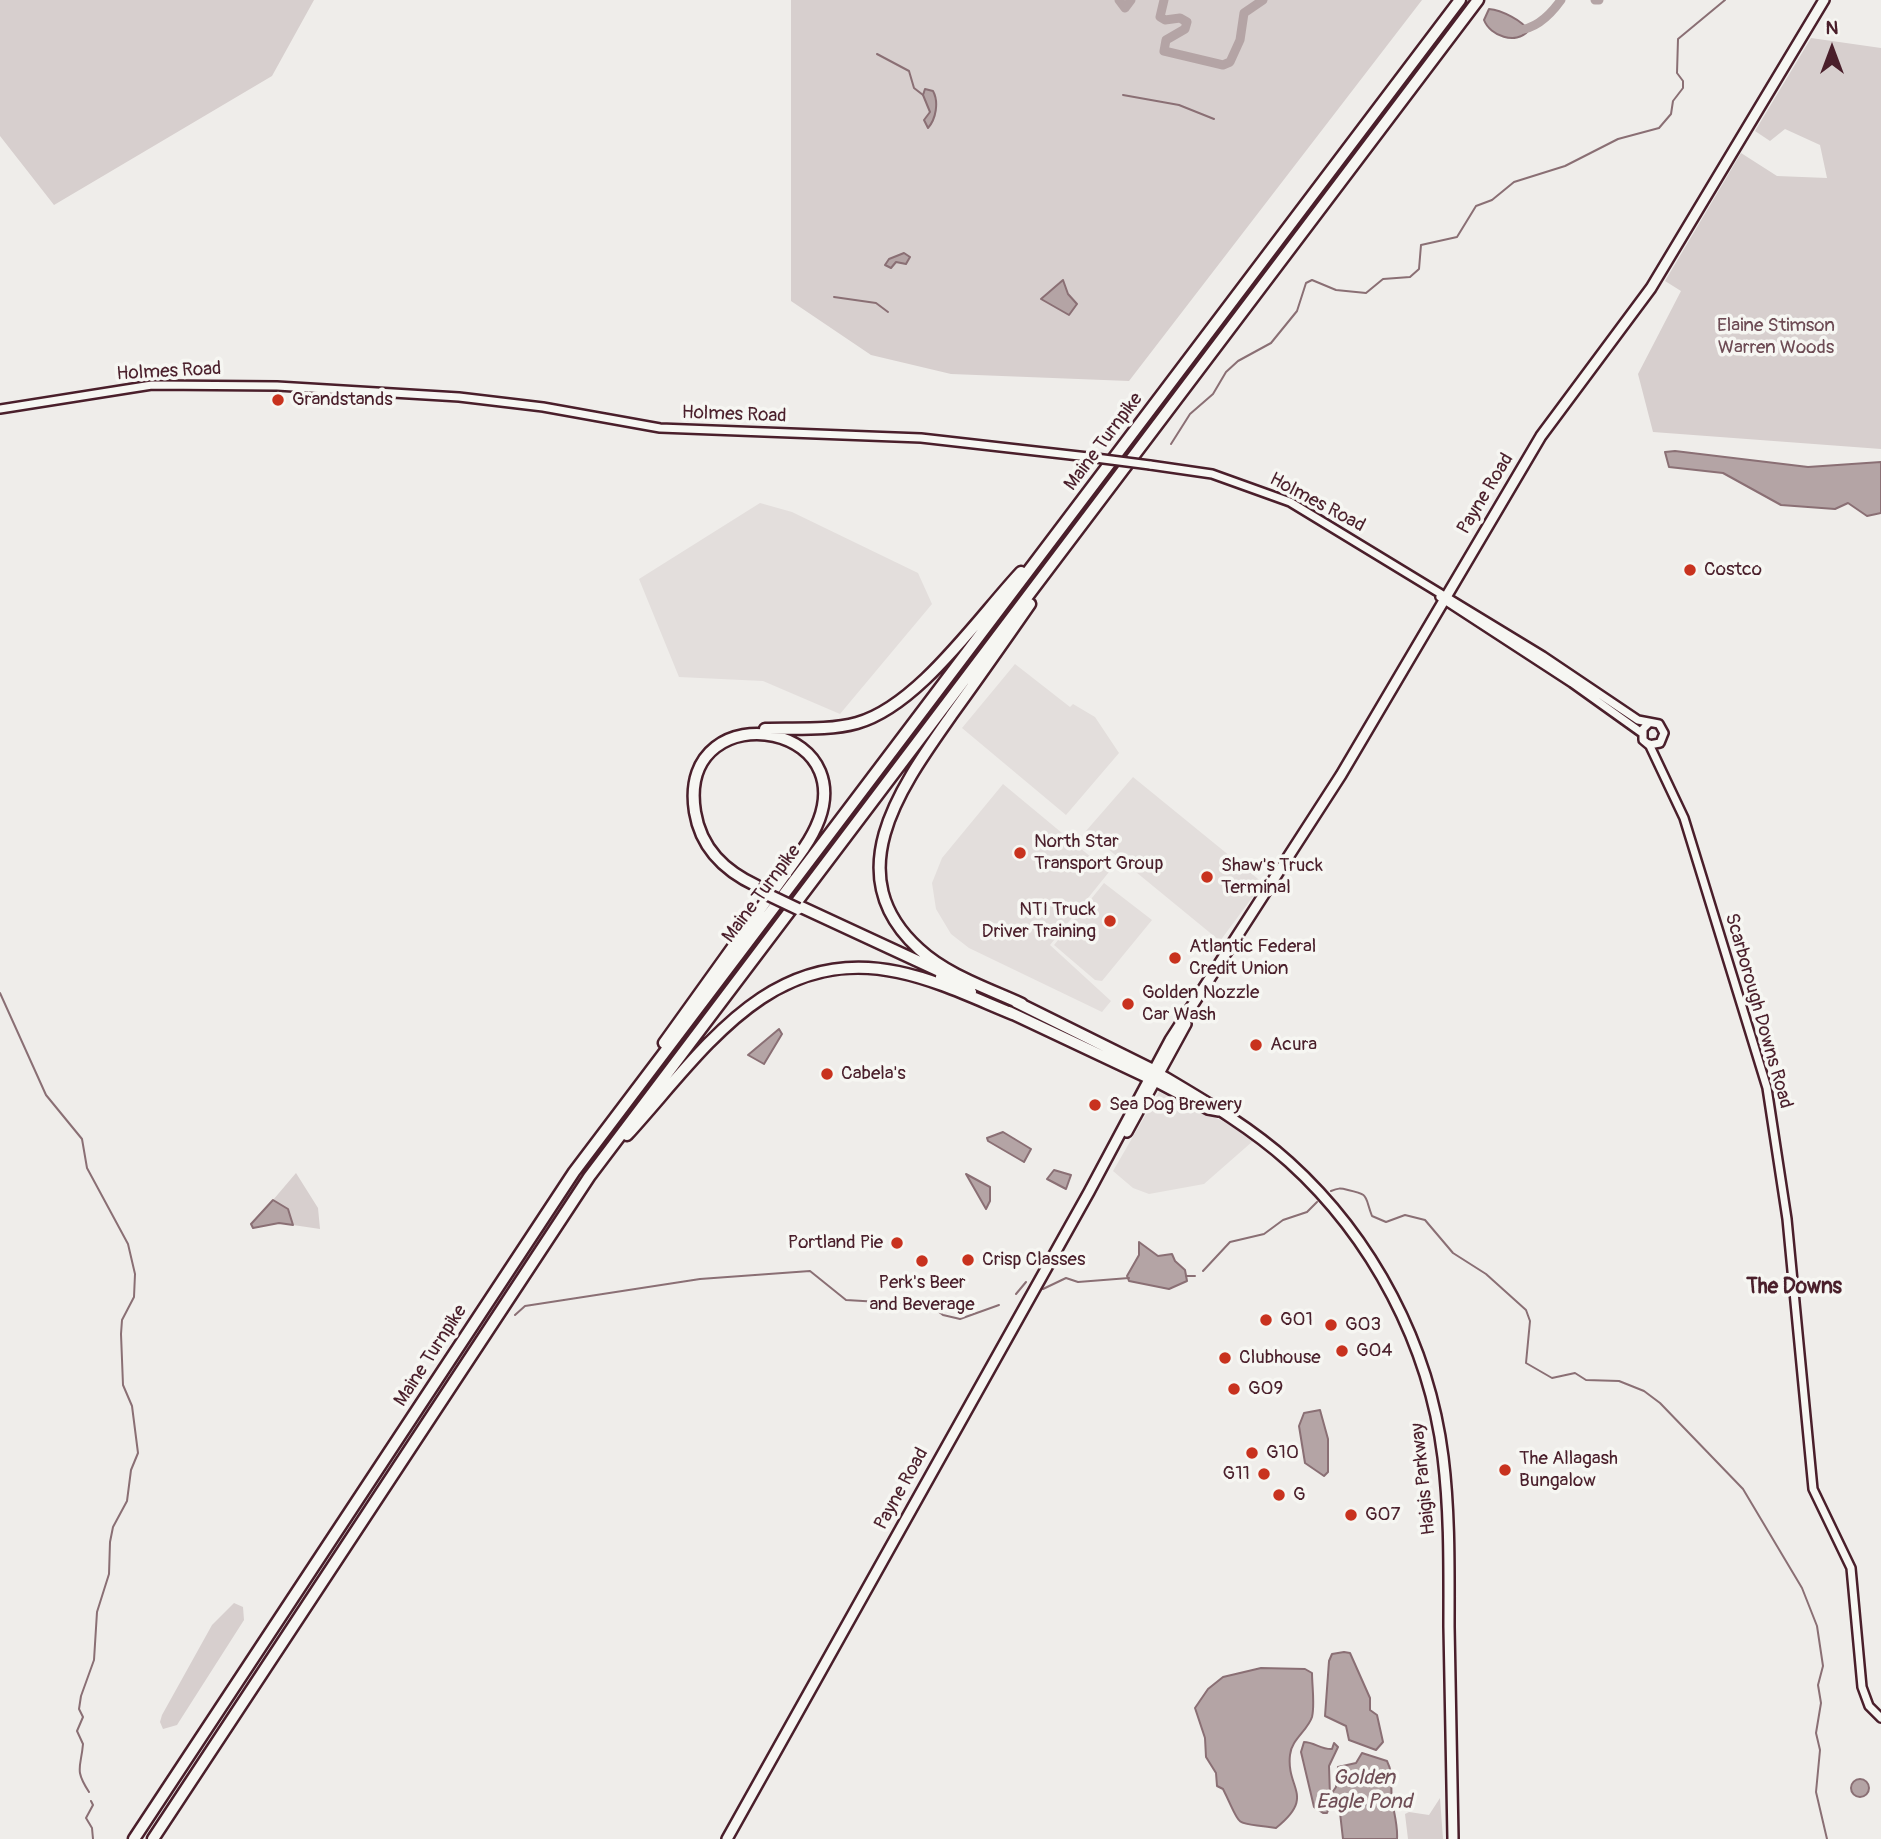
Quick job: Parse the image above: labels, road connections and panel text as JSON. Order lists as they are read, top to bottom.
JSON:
{
  "streets": {
    "highway": ["Maine Turnpike"],
    "main road": ["Payne Road", "Haigis Parkway"],
    "street": ["Holmes Road", "Scarborough Downs Road"]
  },
  "crossings": [
    ["Holmes Road", "Payne Road"],
    ["Payne Road", "Haigis Parkway"]
  ],
  "districts": ["The Downs"],
  "water": ["Golden Eagle Pond"],
  "parks": ["Elaine Stimson Warren Woods"],
  "places": [
    "Grandstands",
    "Costco",
    "North Star Transport Group",
    "Shaw's Truck Terminal",
    "NTI Truck Driver Training",
    "Atlantic Federal Credit Union",
    "Golden Nozzle Car Wash",
    "Acura",
    "Cabela's",
    "Sea Dog Brewery",
    "Portland Pie",
    "Crisp Classes",
    "Perk's Beer and Beverage",
    "G01",
    "G03",
    "G04",
    "Clubhouse",
    "G09",
    "G10",
    "The Allagash Bungalow",
    "G11",
    "G",
    "G07"
  ],
  "north": "top"
}
